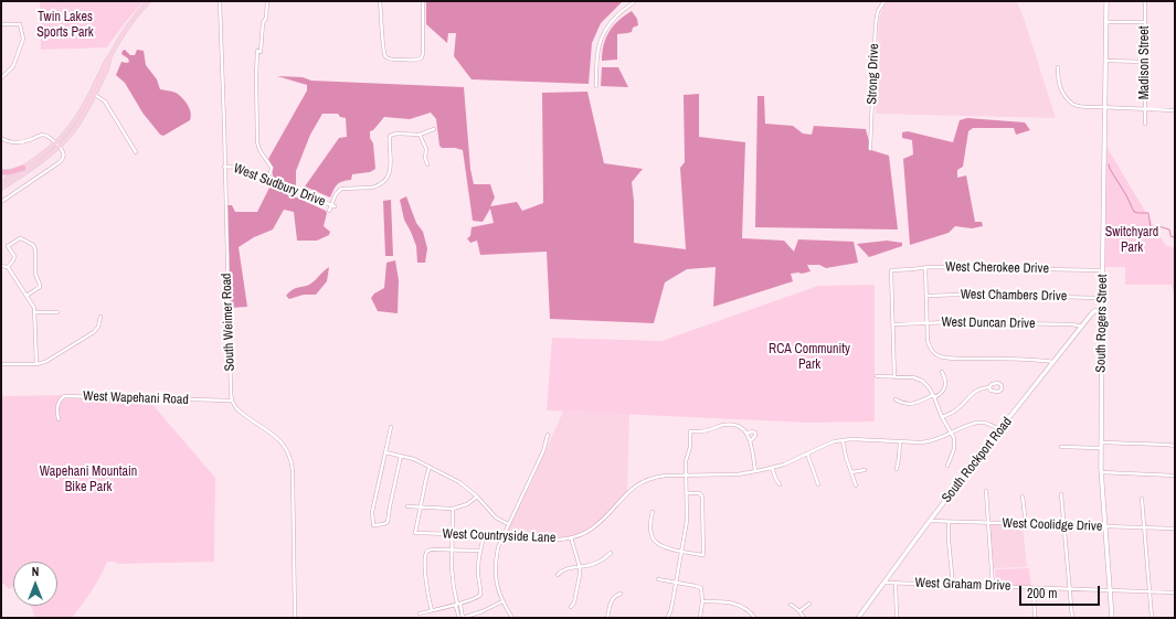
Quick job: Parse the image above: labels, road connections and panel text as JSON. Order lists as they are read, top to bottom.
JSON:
{
  "streets": {
    "street": [
      "Madison Street",
      "Strong Drive",
      "West Sudbury Drive",
      "West Cherokee Drive",
      "West Chambers Drive",
      "South Weimer Road",
      "West Duncan Drive",
      "South Rogers Street",
      "West Wapehani Road",
      "South Rockport Road",
      "West Coolidge Drive",
      "West Countryside Lane",
      "West Graham Drive"
    ]
  },
  "crossings": [
    ["West Sudbury Drive", "South Weimer Road"],
    ["West Cherokee Drive", "West Duncan Drive"],
    ["West Cherokee Drive", "South Rogers Street"],
    ["West Chambers Drive", "South Rogers Street"],
    ["South Weimer Road", "West Wapehani Road"],
    ["West Duncan Drive", "South Rockport Road"],
    ["South Rogers Street", "South Rockport Road"],
    ["South Rogers Street", "West Coolidge Drive"],
    ["South Rogers Street", "West Graham Drive"],
    ["South Rockport Road", "West Coolidge Drive"],
    ["South Rockport Road", "West Countryside Lane"],
    ["South Rockport Road", "West Graham Drive"]
  ],
  "parks": [
    "Twin Lakes Sports Park",
    "Switchyard Park",
    "RCA Community Park",
    "Wapehani Mountain Bike Park"
  ],
  "scale_bar": "200 m",
  "north": "top"
}
